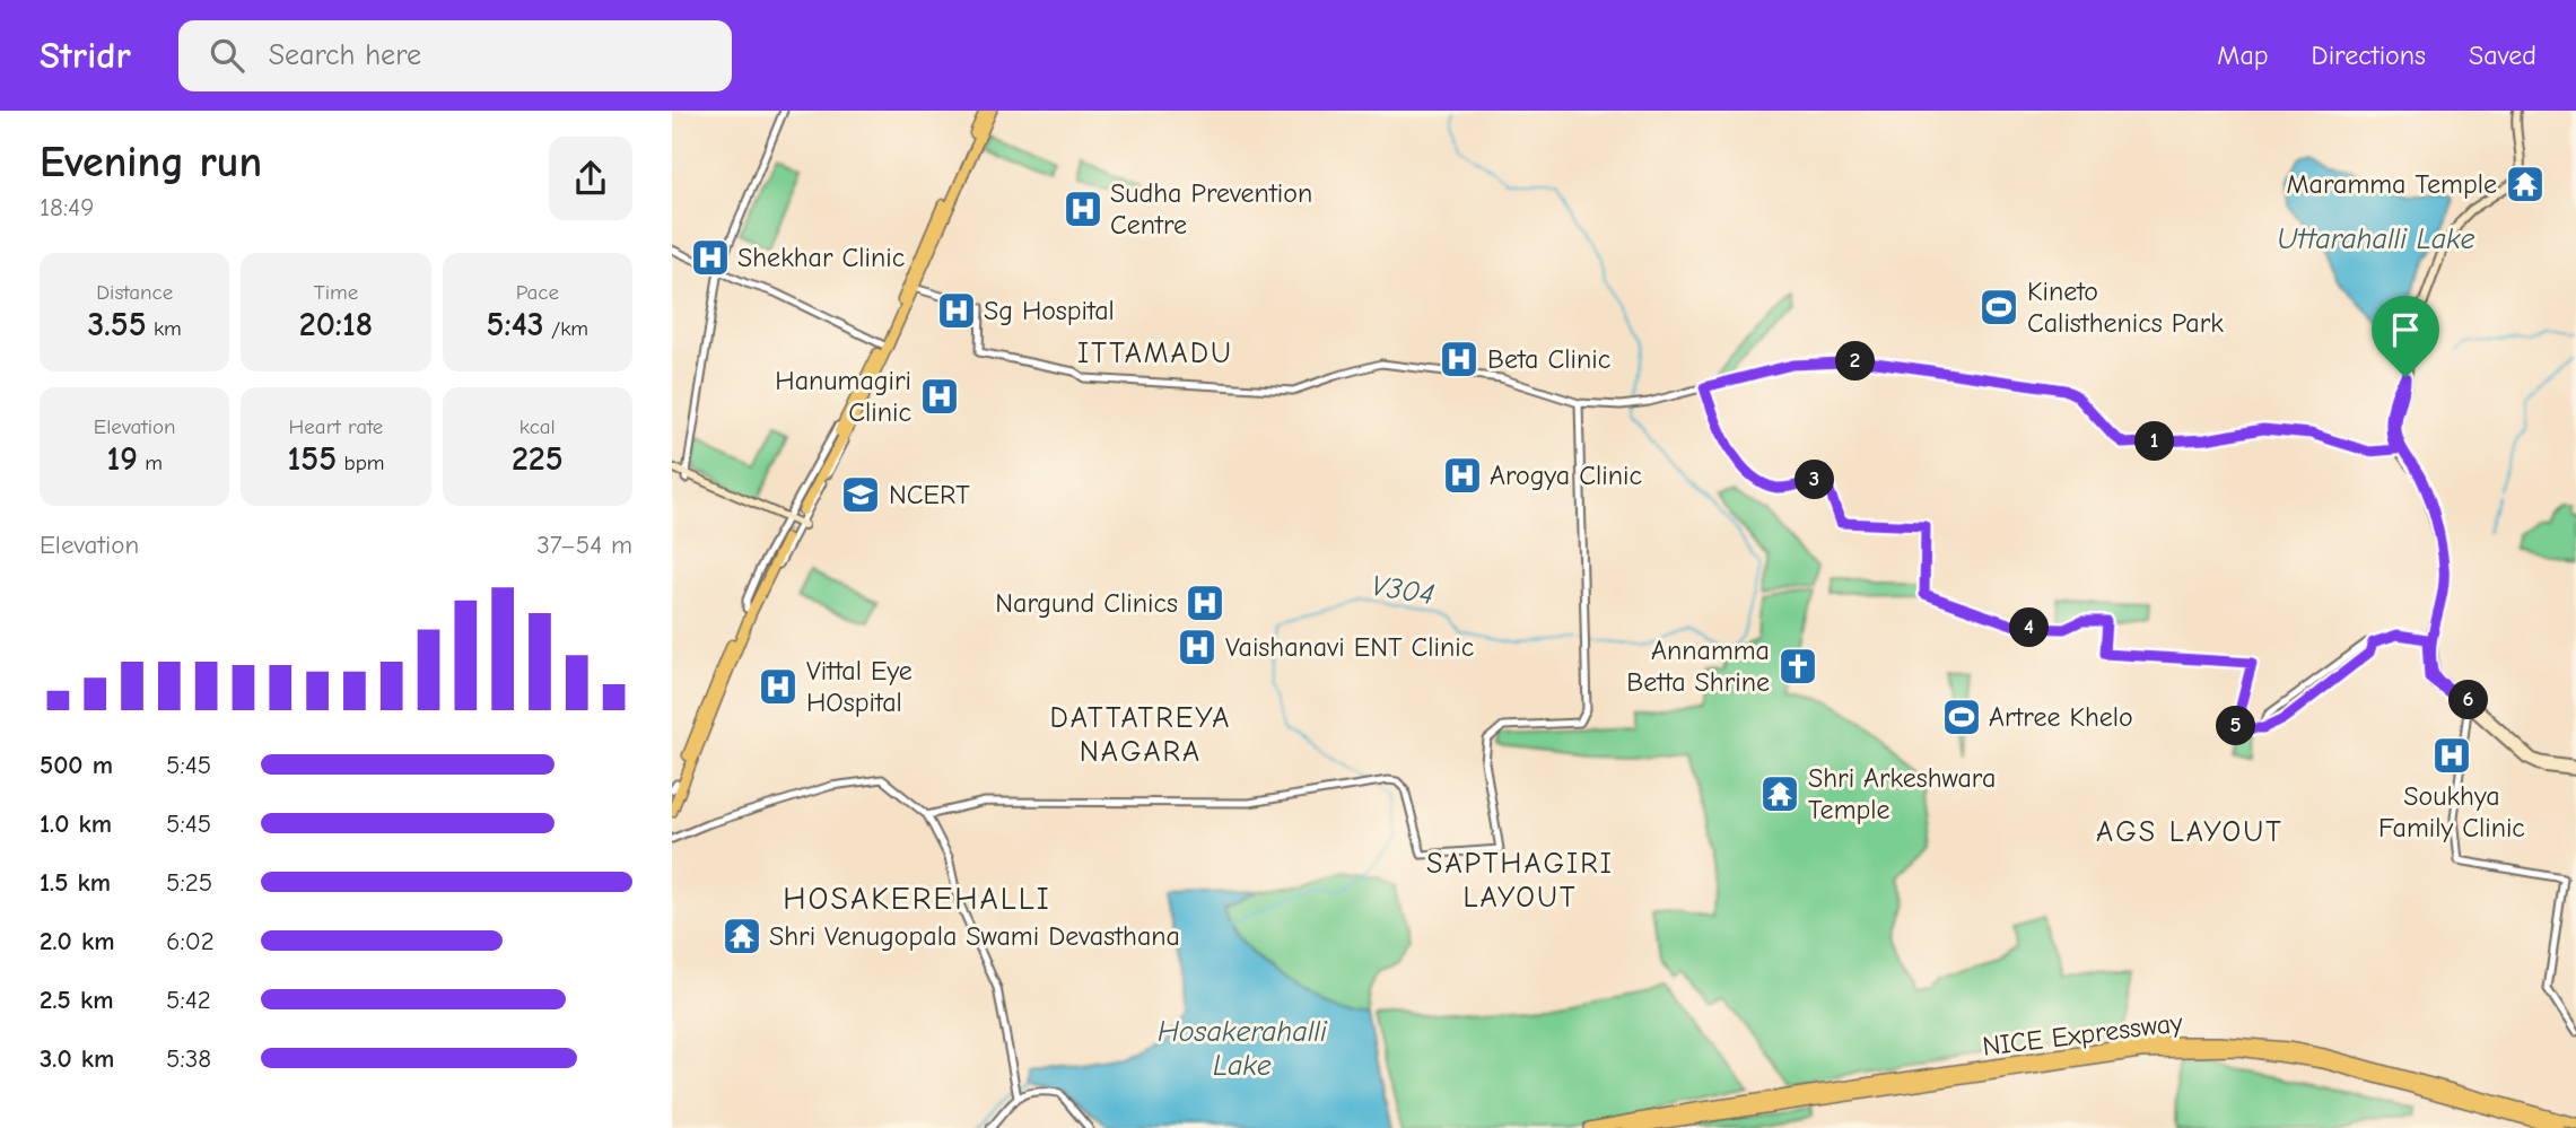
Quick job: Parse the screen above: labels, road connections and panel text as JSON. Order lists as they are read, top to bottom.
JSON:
{
  "streets": {
    "highway": ["NICE Expressway"]
  },
  "districts": [
    "ITTAMADU",
    "DATTATREYA NAGARA",
    "AGS LAYOUT",
    "SAPTHAGIRI LAYOUT",
    "HOSAKEREHALLI"
  ],
  "water": ["Uttarahalli Lake", "V304", "Hosakerahalli Lake"],
  "places": {
    "temple": ["Maramma Temple", "Shri Arkeshwara Temple", "Shri Venugopala Swami Devasthana"],
    "hospital": [
      "Sudha Prevention Centre",
      "Shekhar Clinic",
      "Sg Hospital",
      "Beta Clinic",
      "Hanumagiri Clinic",
      "Arogya Clinic",
      "Nargund Clinics",
      "Vaishanavi ENT Clinic",
      "Vittal Eye HOspital",
      "Soukhya Family Clinic"
    ],
    "sports": ["Kineto Calisthenics Park", "Artree Khelo"],
    "school or university": ["NCERT"],
    "church": ["Annamma Betta Shrine"]
  },
  "page": {
    "header": "Stridr",
    "search": "Search here",
    "nav": ["Map", "Directions", "Saved"],
    "heading": ["Evening run", "18:49"],
    "stats": [
      ["Distance", "3.55 km"],
      ["Time", "20:18"],
      ["Pace", "5:43 /km"],
      ["Elevation", "19 m"],
      ["Heart rate", "155 bpm"],
      ["kcal", "225"]
    ],
    "pins": [
      "2",
      "1",
      "3",
      "4",
      "6",
      "5"
    ],
    "chart": ["Elevation", "37–54 m"],
    "list": [
      {
        "name": "500 m",
        "note": "5:45"
      },
      {
        "name": "1.0 km",
        "note": "5:45"
      },
      {
        "name": "1.5 km",
        "note": "5:25"
      },
      {
        "name": "2.0 km",
        "note": "6:02"
      },
      {
        "name": "2.5 km",
        "note": "5:42"
      },
      {
        "name": "3.0 km",
        "note": "5:38"
      }
    ]
  }
}
